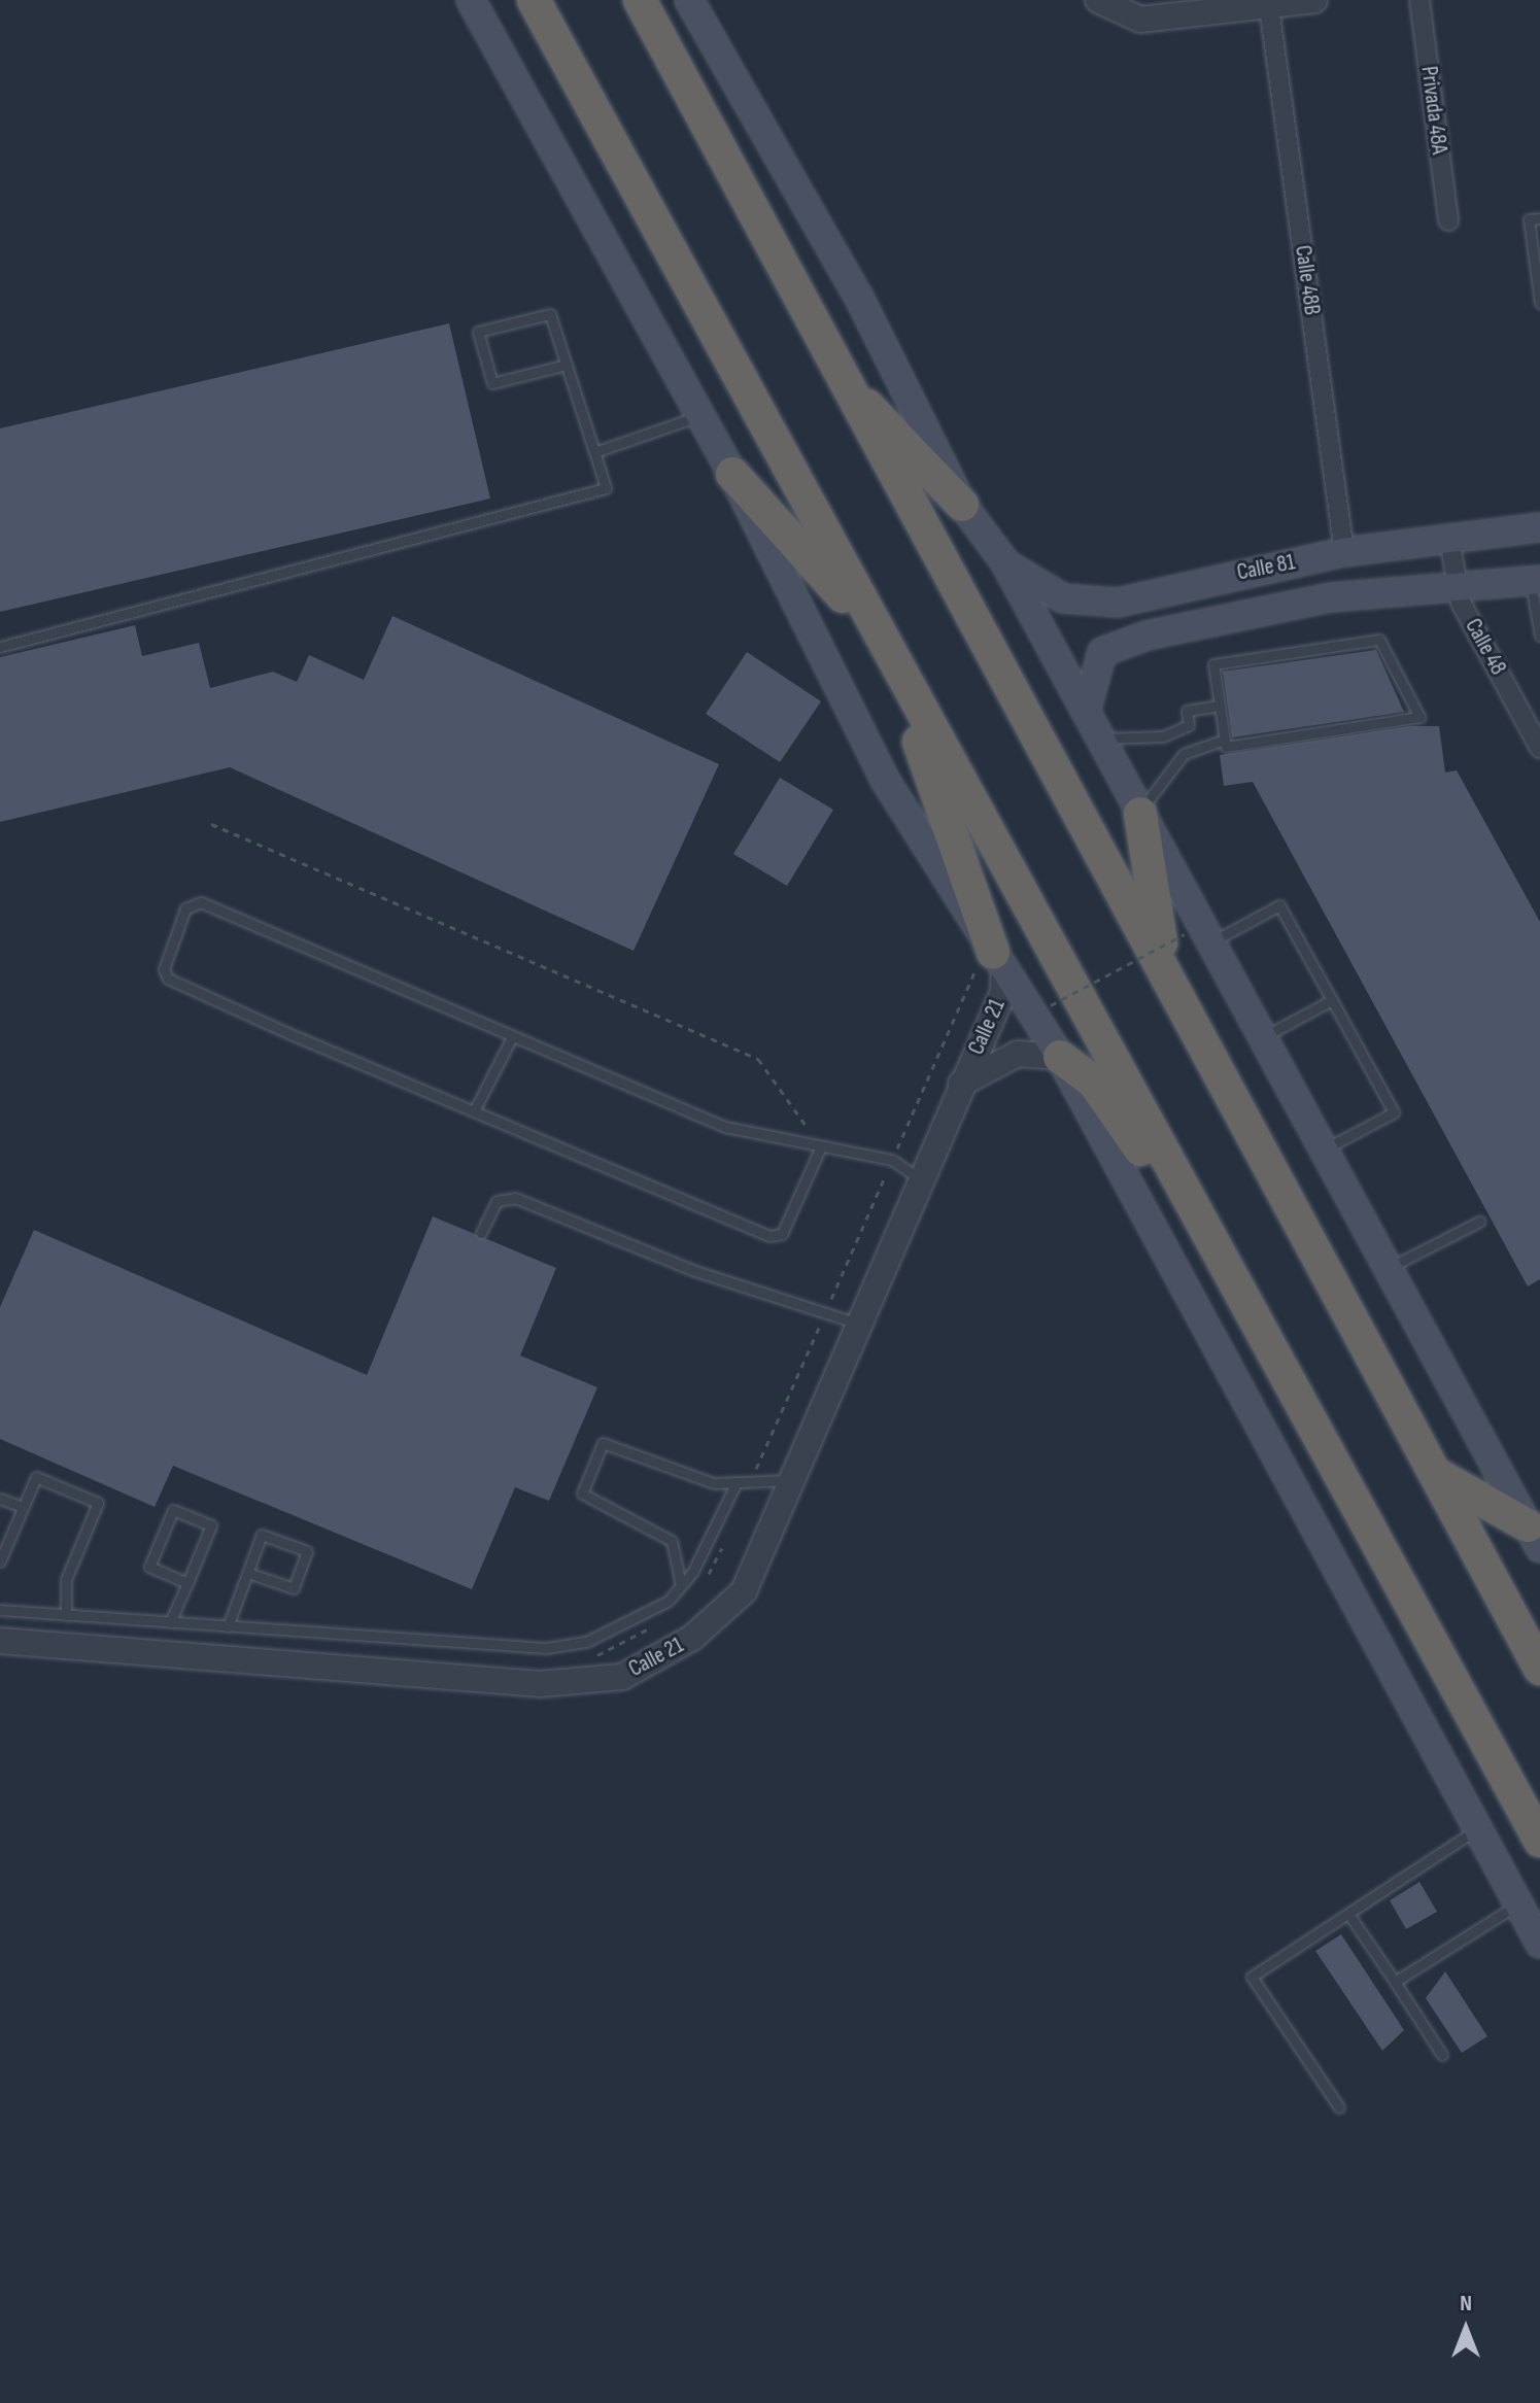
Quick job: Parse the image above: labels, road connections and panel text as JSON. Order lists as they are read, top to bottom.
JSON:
{
  "streets": {
    "main road": ["Calle 81"],
    "street": [
      "Privada 48A",
      "Calle 48B",
      "Calle 48",
      "Calle 21"
    ]
  },
  "crossings": [
    ["Calle 48B", "Calle 81"],
    ["Calle 81", "Calle 48"]
  ],
  "north": "top"
}
